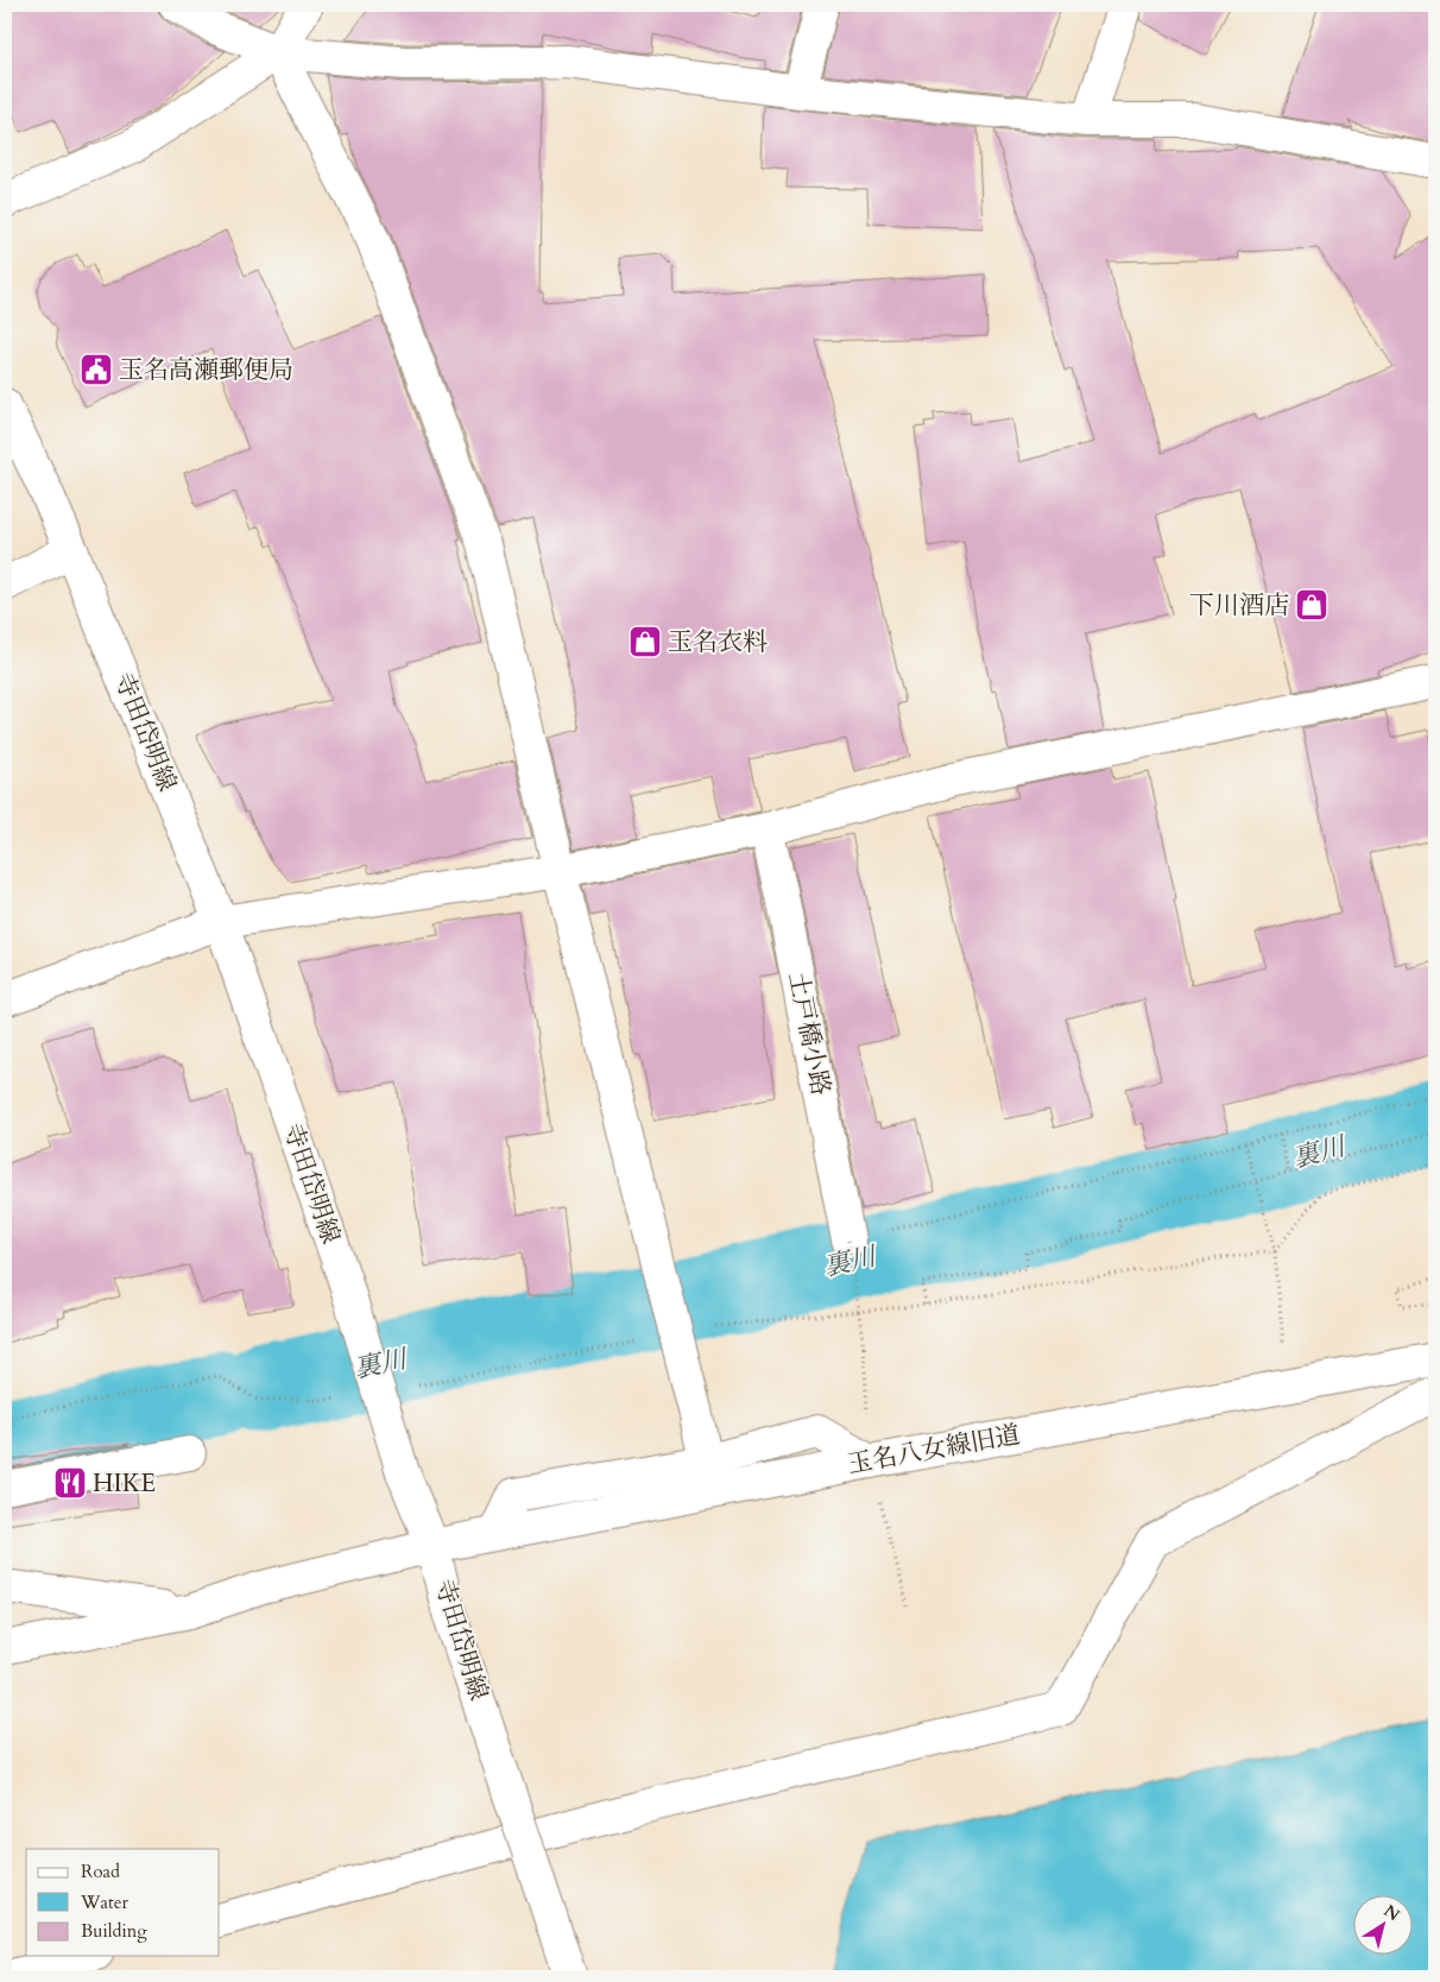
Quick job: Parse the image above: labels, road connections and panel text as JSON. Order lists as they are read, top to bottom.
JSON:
{
  "streets": {
    "street": ["寺田岱明線", "土戸橋小路", "玉名八女線旧道"]
  },
  "crossings": [
    ["寺田岱明線", "玉名八女線旧道"]
  ],
  "water": ["裏川"],
  "places": {
    "public building": ["玉名高瀬郵便局"],
    "shop": ["下川酒店", "玉名衣料"],
    "restaurant": ["HIKE"]
  },
  "legend": ["Road", "Water", "Building"],
  "north": "top right"
}
